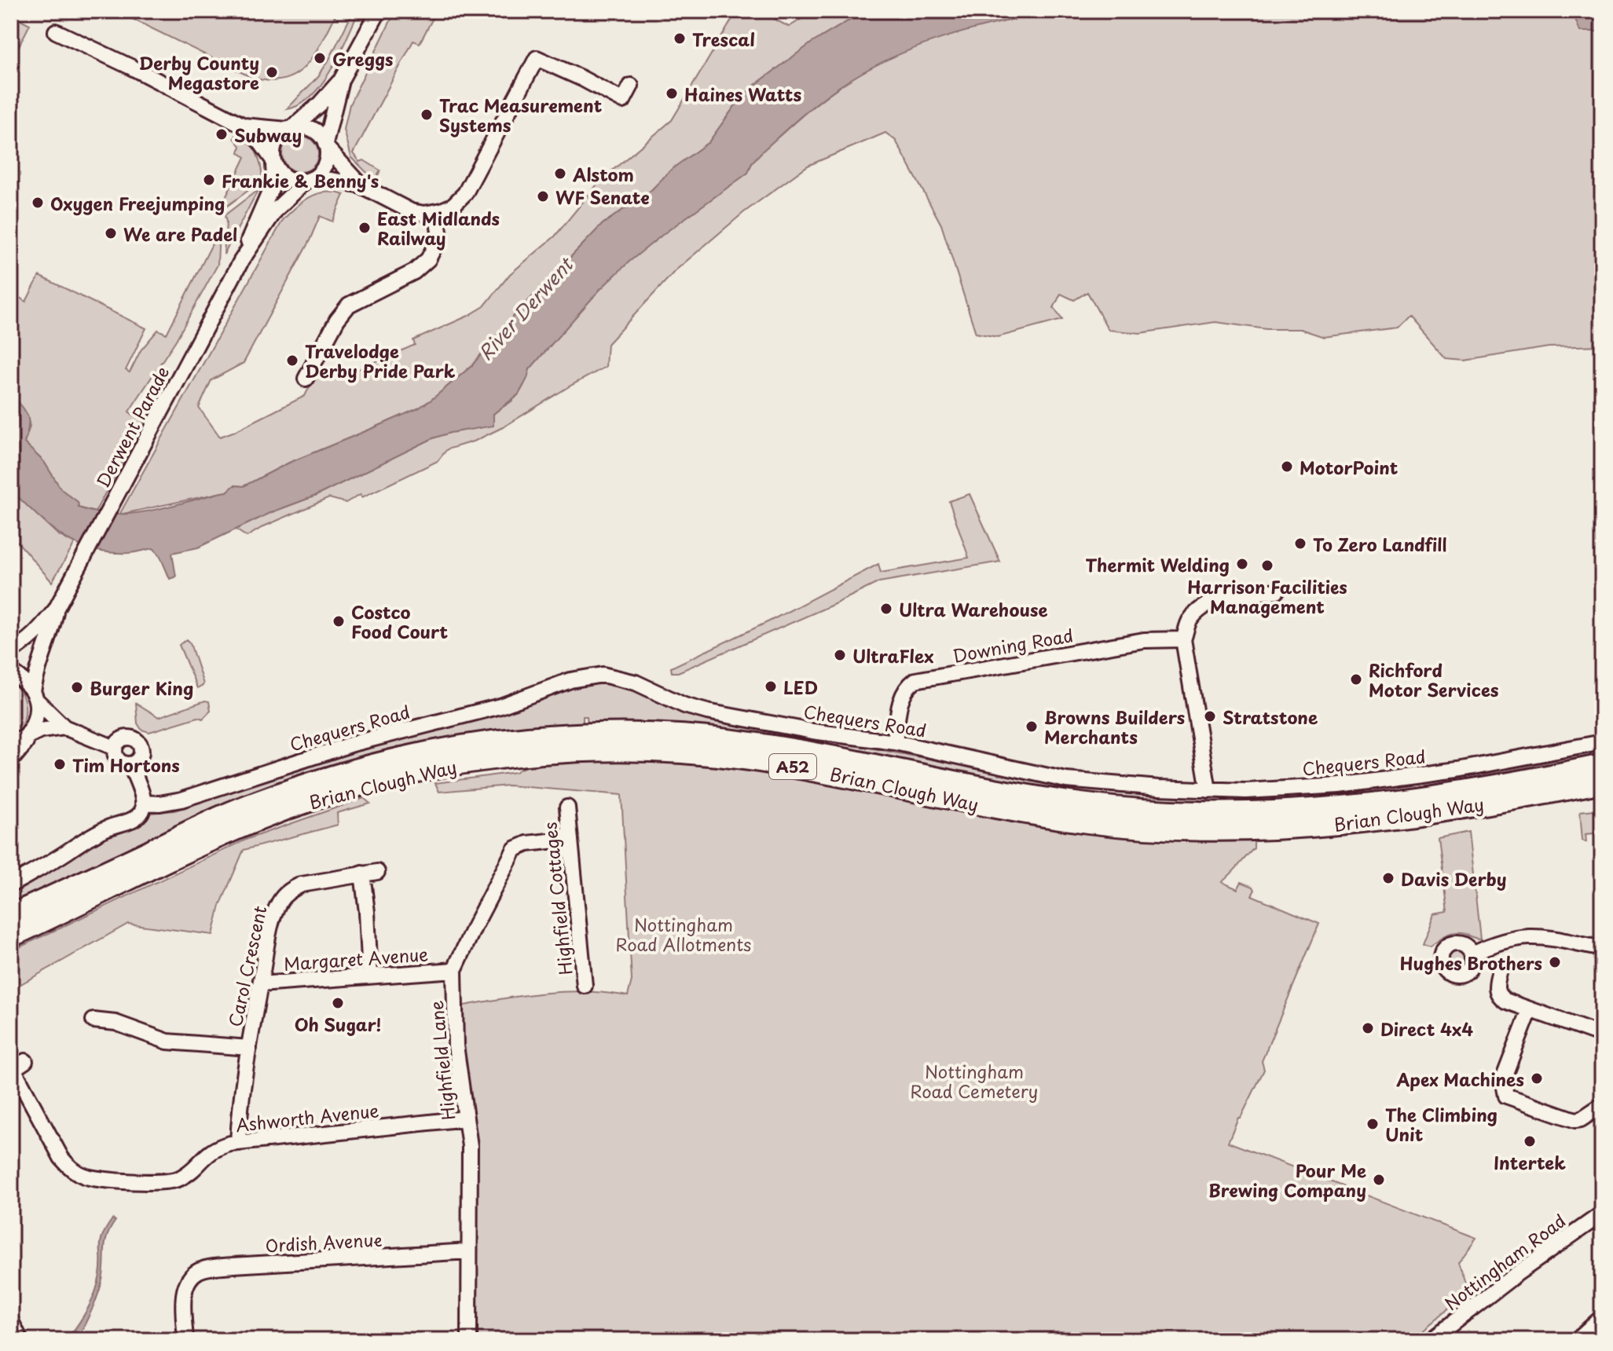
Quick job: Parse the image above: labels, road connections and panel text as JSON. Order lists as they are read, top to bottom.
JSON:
{
  "streets": {
    "highway": ["A52", "Brian Clough Way"],
    "street": [
      "Derwent Parade",
      "Downing Road",
      "Chequers Road",
      "Highfield Cottages",
      "Margaret Avenue",
      "Carol Crescent",
      "Highfield Lane",
      "Ashworth Avenue",
      "Ordish Avenue",
      "Nottingham Road"
    ]
  },
  "crossings": [
    ["Downing Road", "Chequers Road"],
    ["Highfield Cottages", "Highfield Lane"],
    ["Margaret Avenue", "Carol Crescent"],
    ["Margaret Avenue", "Highfield Lane"],
    ["Carol Crescent", "Ashworth Avenue"],
    ["Highfield Lane", "Ashworth Avenue"],
    ["Highfield Lane", "Ordish Avenue"]
  ],
  "water": ["River Derwent"],
  "parks": ["Nottingham Road Allotments", "Nottingham Road Cemetery"],
  "places": [
    "Trescal",
    "Greggs",
    "Derby County Megastore",
    "Haines Watts",
    "Trac Measurement Systems",
    "Subway",
    "Alstom",
    "Frankie & Benny's",
    "WF Senate",
    "Oxygen Freejumping",
    "East Midlands Railway",
    "We are Padel",
    "Travelodge Derby Pride Park",
    "MotorPoint",
    "To Zero Landfill",
    "Thermit Welding",
    "Harrison Facilities Management",
    "Ultra Warehouse",
    "Costco Food Court",
    "UltraFlex",
    "Richford Motor Services",
    "LED",
    "Burger King",
    "Stratstone",
    "Browns Builders Merchants",
    "Tim Hortons",
    "Davis Derby",
    "Hughes Brothers",
    "Oh Sugar!",
    "Direct 4x4",
    "Apex Machines",
    "The Climbing Unit",
    "Intertek",
    "Pour Me Brewing Company"
  ]
}
